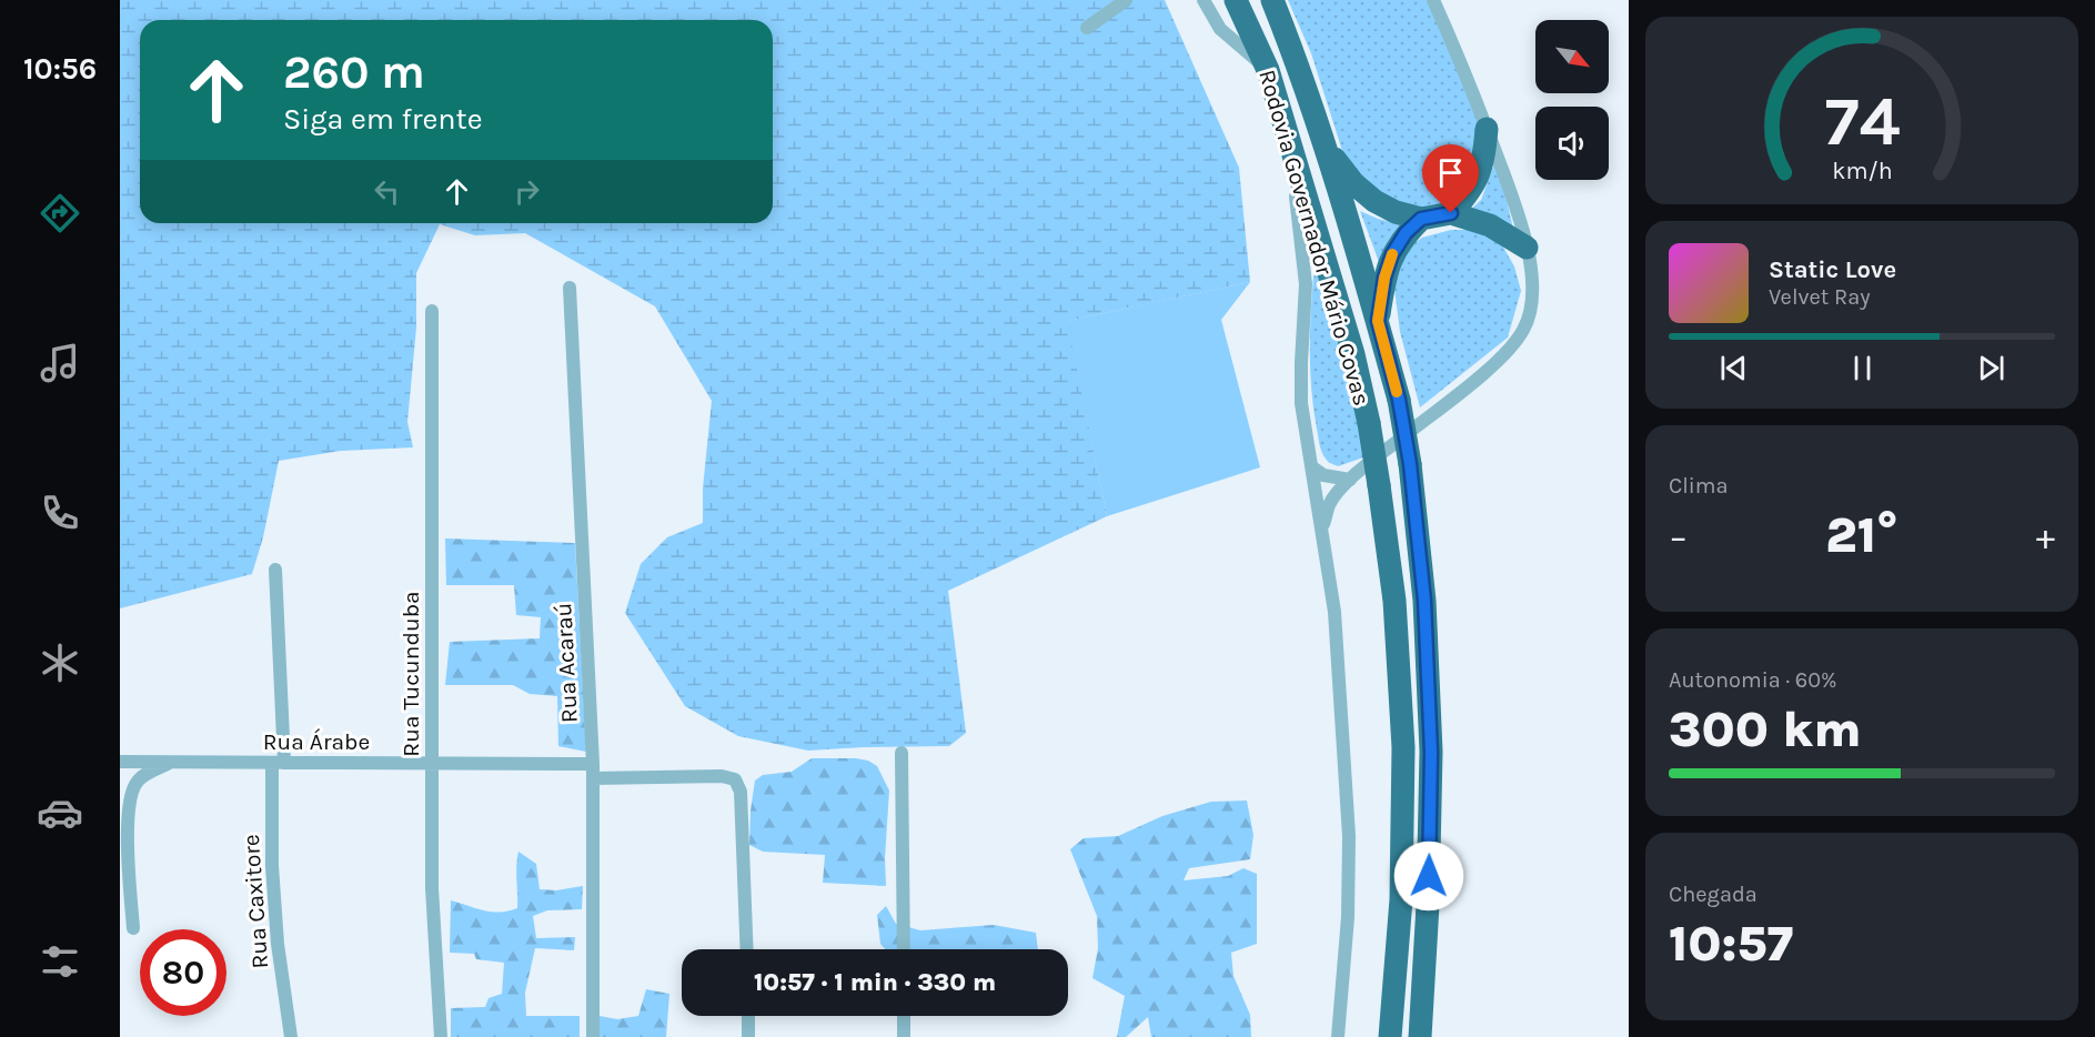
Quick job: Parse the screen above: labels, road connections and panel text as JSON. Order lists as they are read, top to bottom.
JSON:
{
  "streets": {
    "highway": ["Rodovia Governador Mário Covas"],
    "street": [
      "Rua Acaraú",
      "Rua Tucunduba",
      "Rua Árabe",
      "Rua Caxitore"
    ]
  },
  "crossings": [
    ["Rua Acaraú", "Rua Árabe"],
    ["Rua Tucunduba", "Rua Árabe"],
    ["Rua Árabe", "Rua Caxitore"]
  ],
  "north": "bottom right",
  "page": {
    "tabs": "10:56",
    "turn": ["260 m", "Siga em frente"],
    "song": ["Static Love", "Velvet Ray"],
    "tile": [
      "Clima",
      ["Autonomia · 60%", "300 km"],
      ["Chegada", "10:57"]
    ],
    "heat": ["−", "21°", "+"],
    "limit": "80",
    "trip": "10:57 · 1 min · 330 m",
    "gauge": ["74", "km/h"]
  }
}
